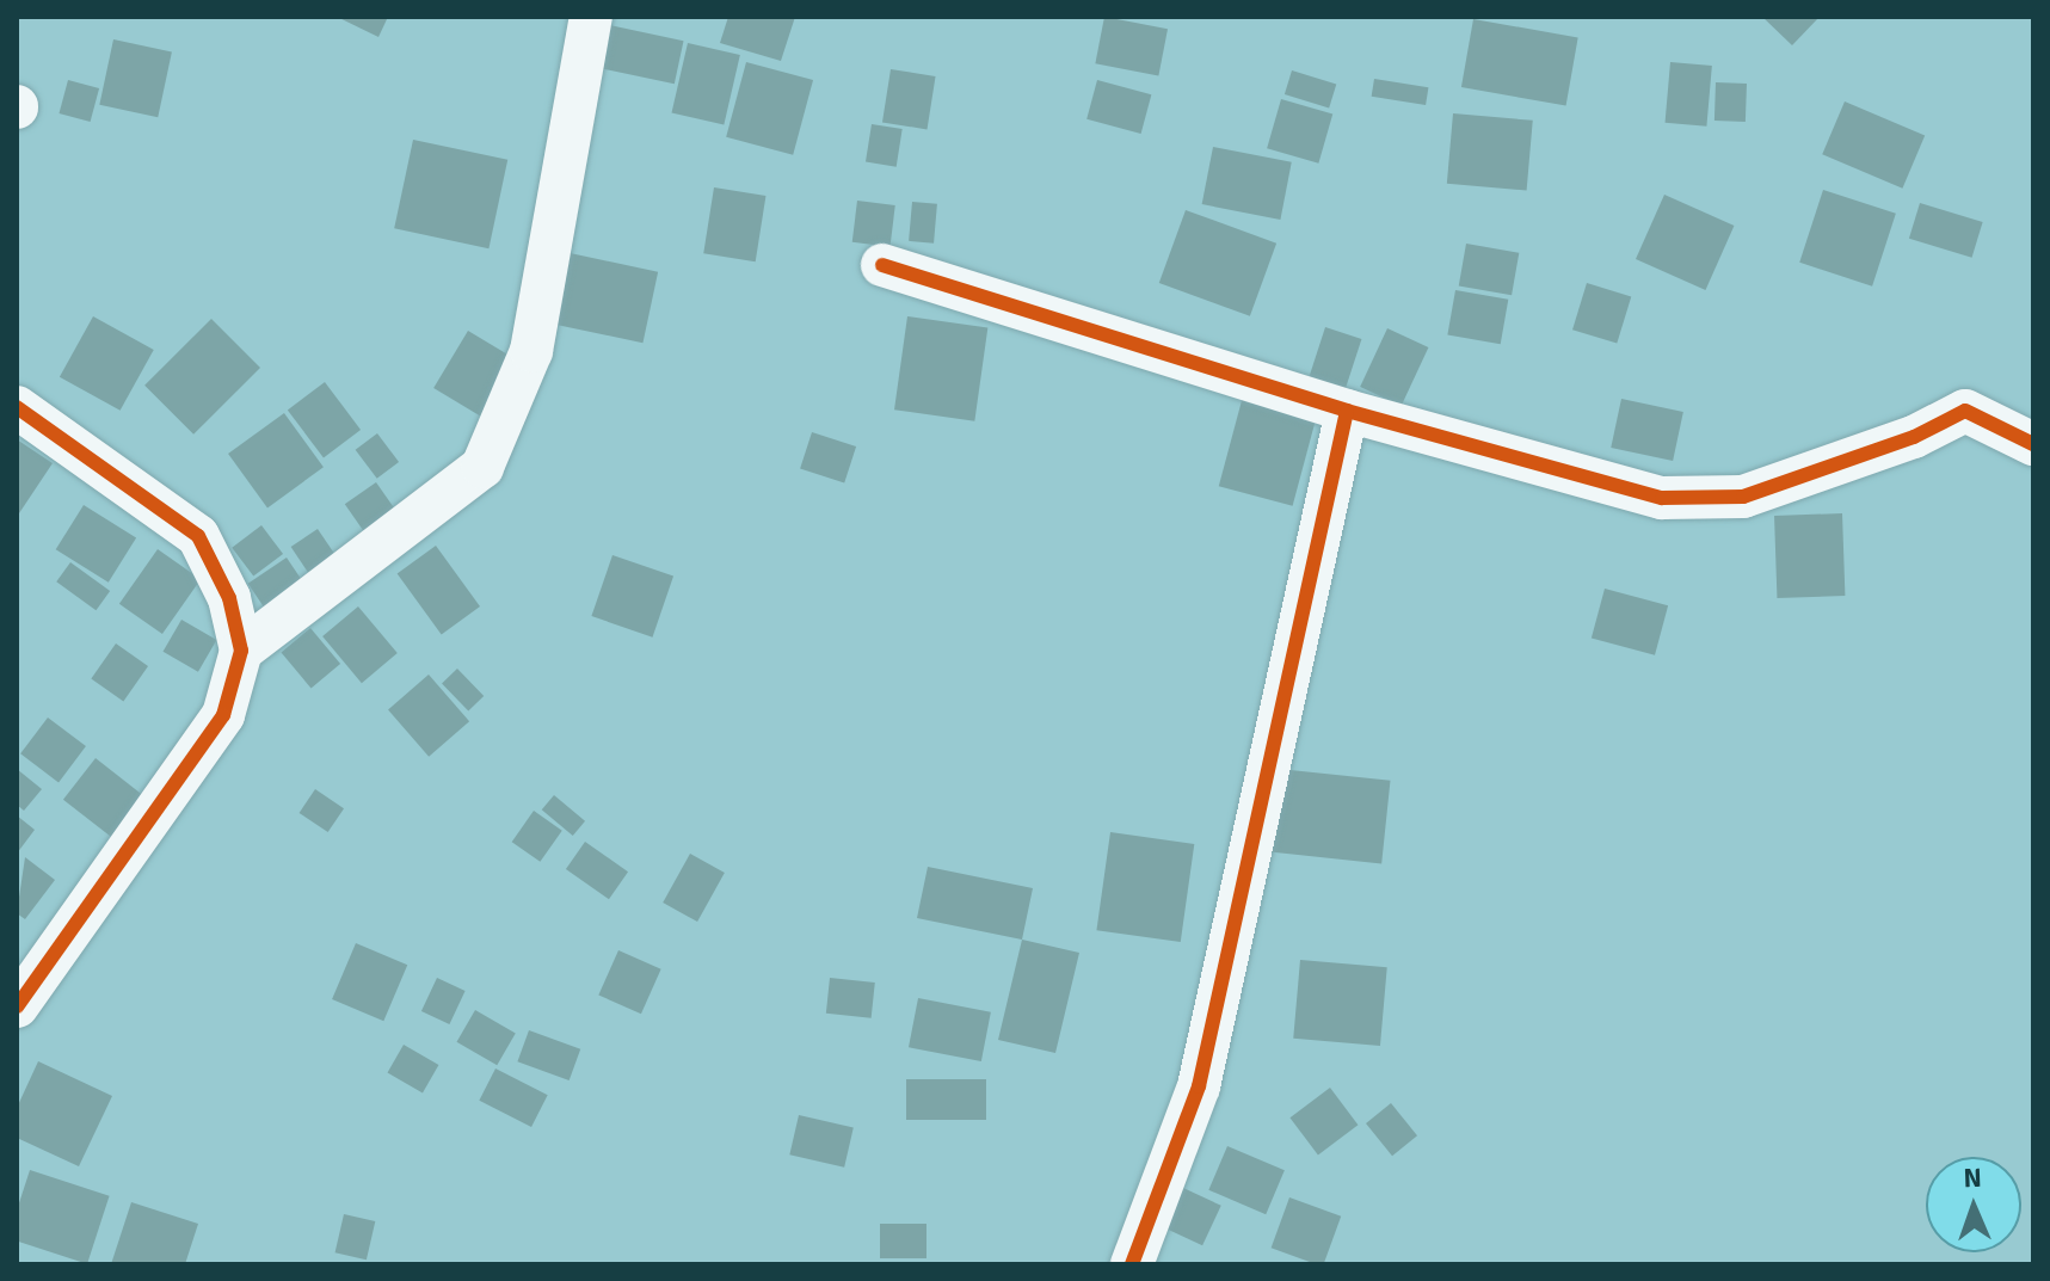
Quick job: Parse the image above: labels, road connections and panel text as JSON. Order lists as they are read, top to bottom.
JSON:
{
  "north": "top"
}
